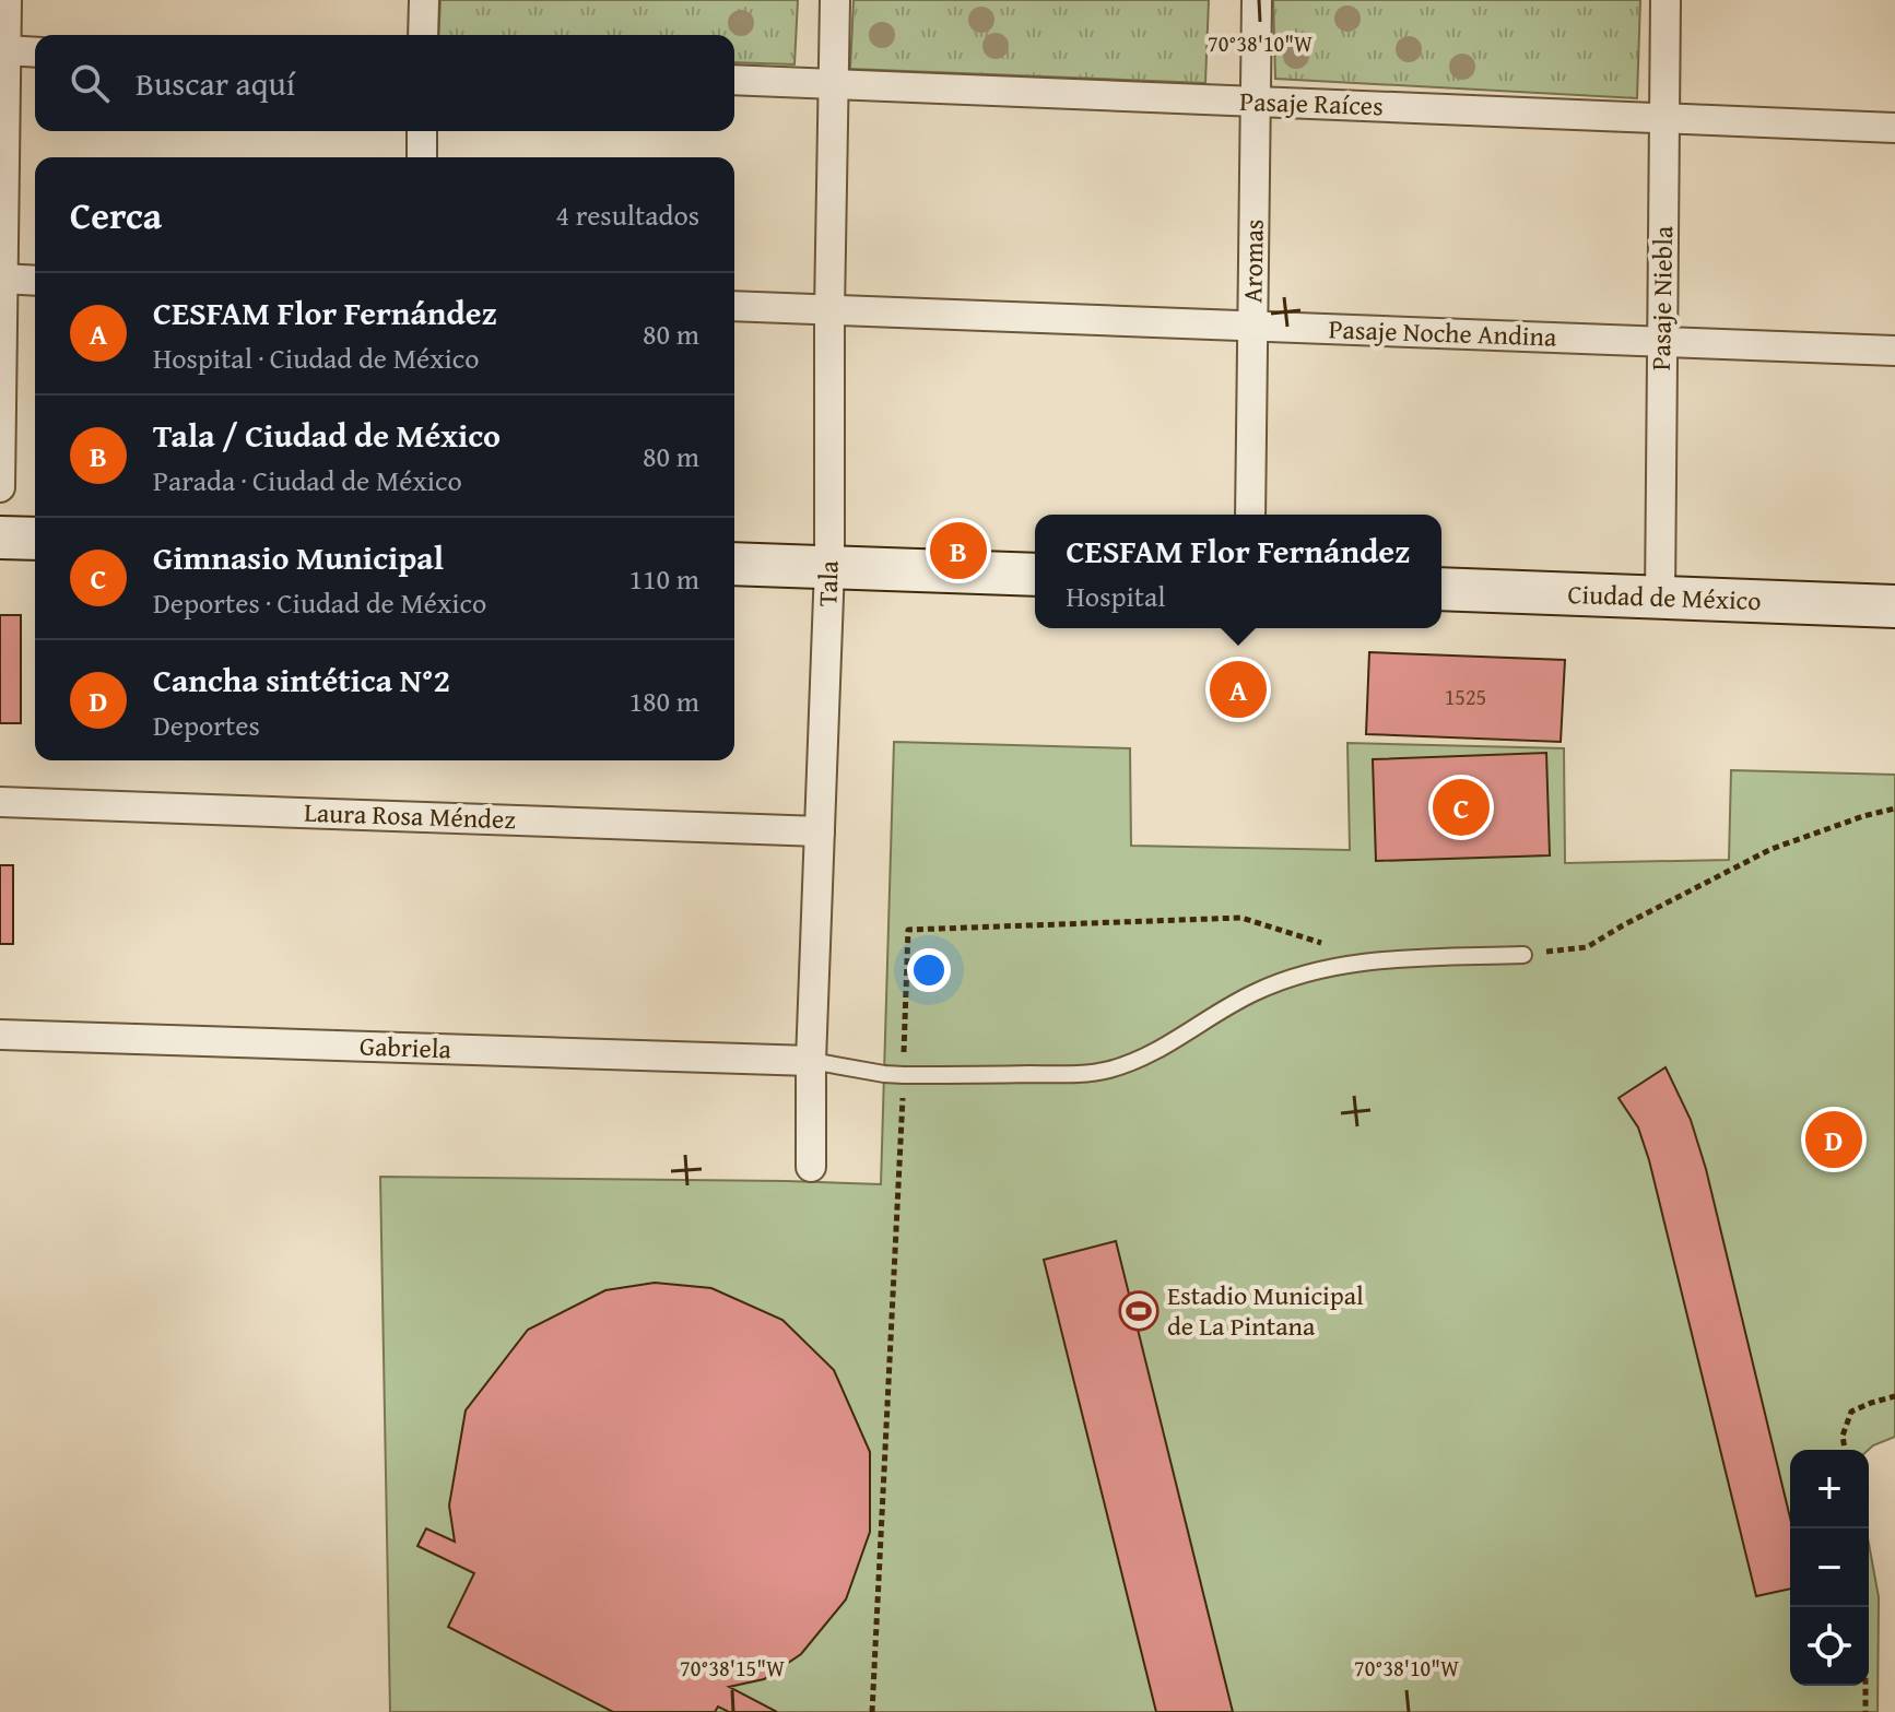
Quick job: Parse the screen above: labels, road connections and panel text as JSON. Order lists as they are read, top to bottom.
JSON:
{
  "streets": {
    "street": [
      "Pasaje Raíces",
      "Aromas",
      "Pasaje Niebla",
      "Pasaje Noche Andina",
      "Tala",
      "Ciudad de México",
      "Laura Rosa Méndez",
      "Gabriela"
    ]
  },
  "crossings": [
    ["Pasaje Raíces", "Aromas"],
    ["Pasaje Raíces", "Pasaje Niebla"],
    ["Pasaje Raíces", "Tala"],
    ["Aromas", "Pasaje Noche Andina"],
    ["Pasaje Niebla", "Pasaje Noche Andina"],
    ["Pasaje Niebla", "Ciudad de México"],
    ["Pasaje Noche Andina", "Tala"],
    ["Tala", "Laura Rosa Méndez"],
    ["Tala", "Gabriela"]
  ],
  "places": {
    "sports": ["Estadio Municipal de La Pintana"]
  },
  "house_numbers": ["1525"],
  "page": {
    "search": "Buscar aquí",
    "heading": ["Cerca", "4 resultados"],
    "list": [
      {
        "mark": "A",
        "name": "CESFAM Flor Fernández",
        "note": "Hospital · Ciudad de México",
        "value": "80 m"
      },
      {
        "mark": "B",
        "name": "Tala / Ciudad de México",
        "note": "Parada · Ciudad de México",
        "value": "80 m"
      },
      {
        "mark": "C",
        "name": "Gimnasio Municipal",
        "note": "Deportes · Ciudad de México",
        "value": "110 m"
      },
      {
        "mark": "D",
        "name": "Cancha sintética N°2",
        "note": "Deportes",
        "value": "180 m"
      }
    ],
    "popup": ["CESFAM Flor Fernández", "Hospital"],
    "pins": [
      "B",
      "A",
      "C",
      "D"
    ],
    "map_buttons": ["+", "−"]
  },
  "coordinates": ["70°38'10\"W", "70°38'15\"W"]
}
